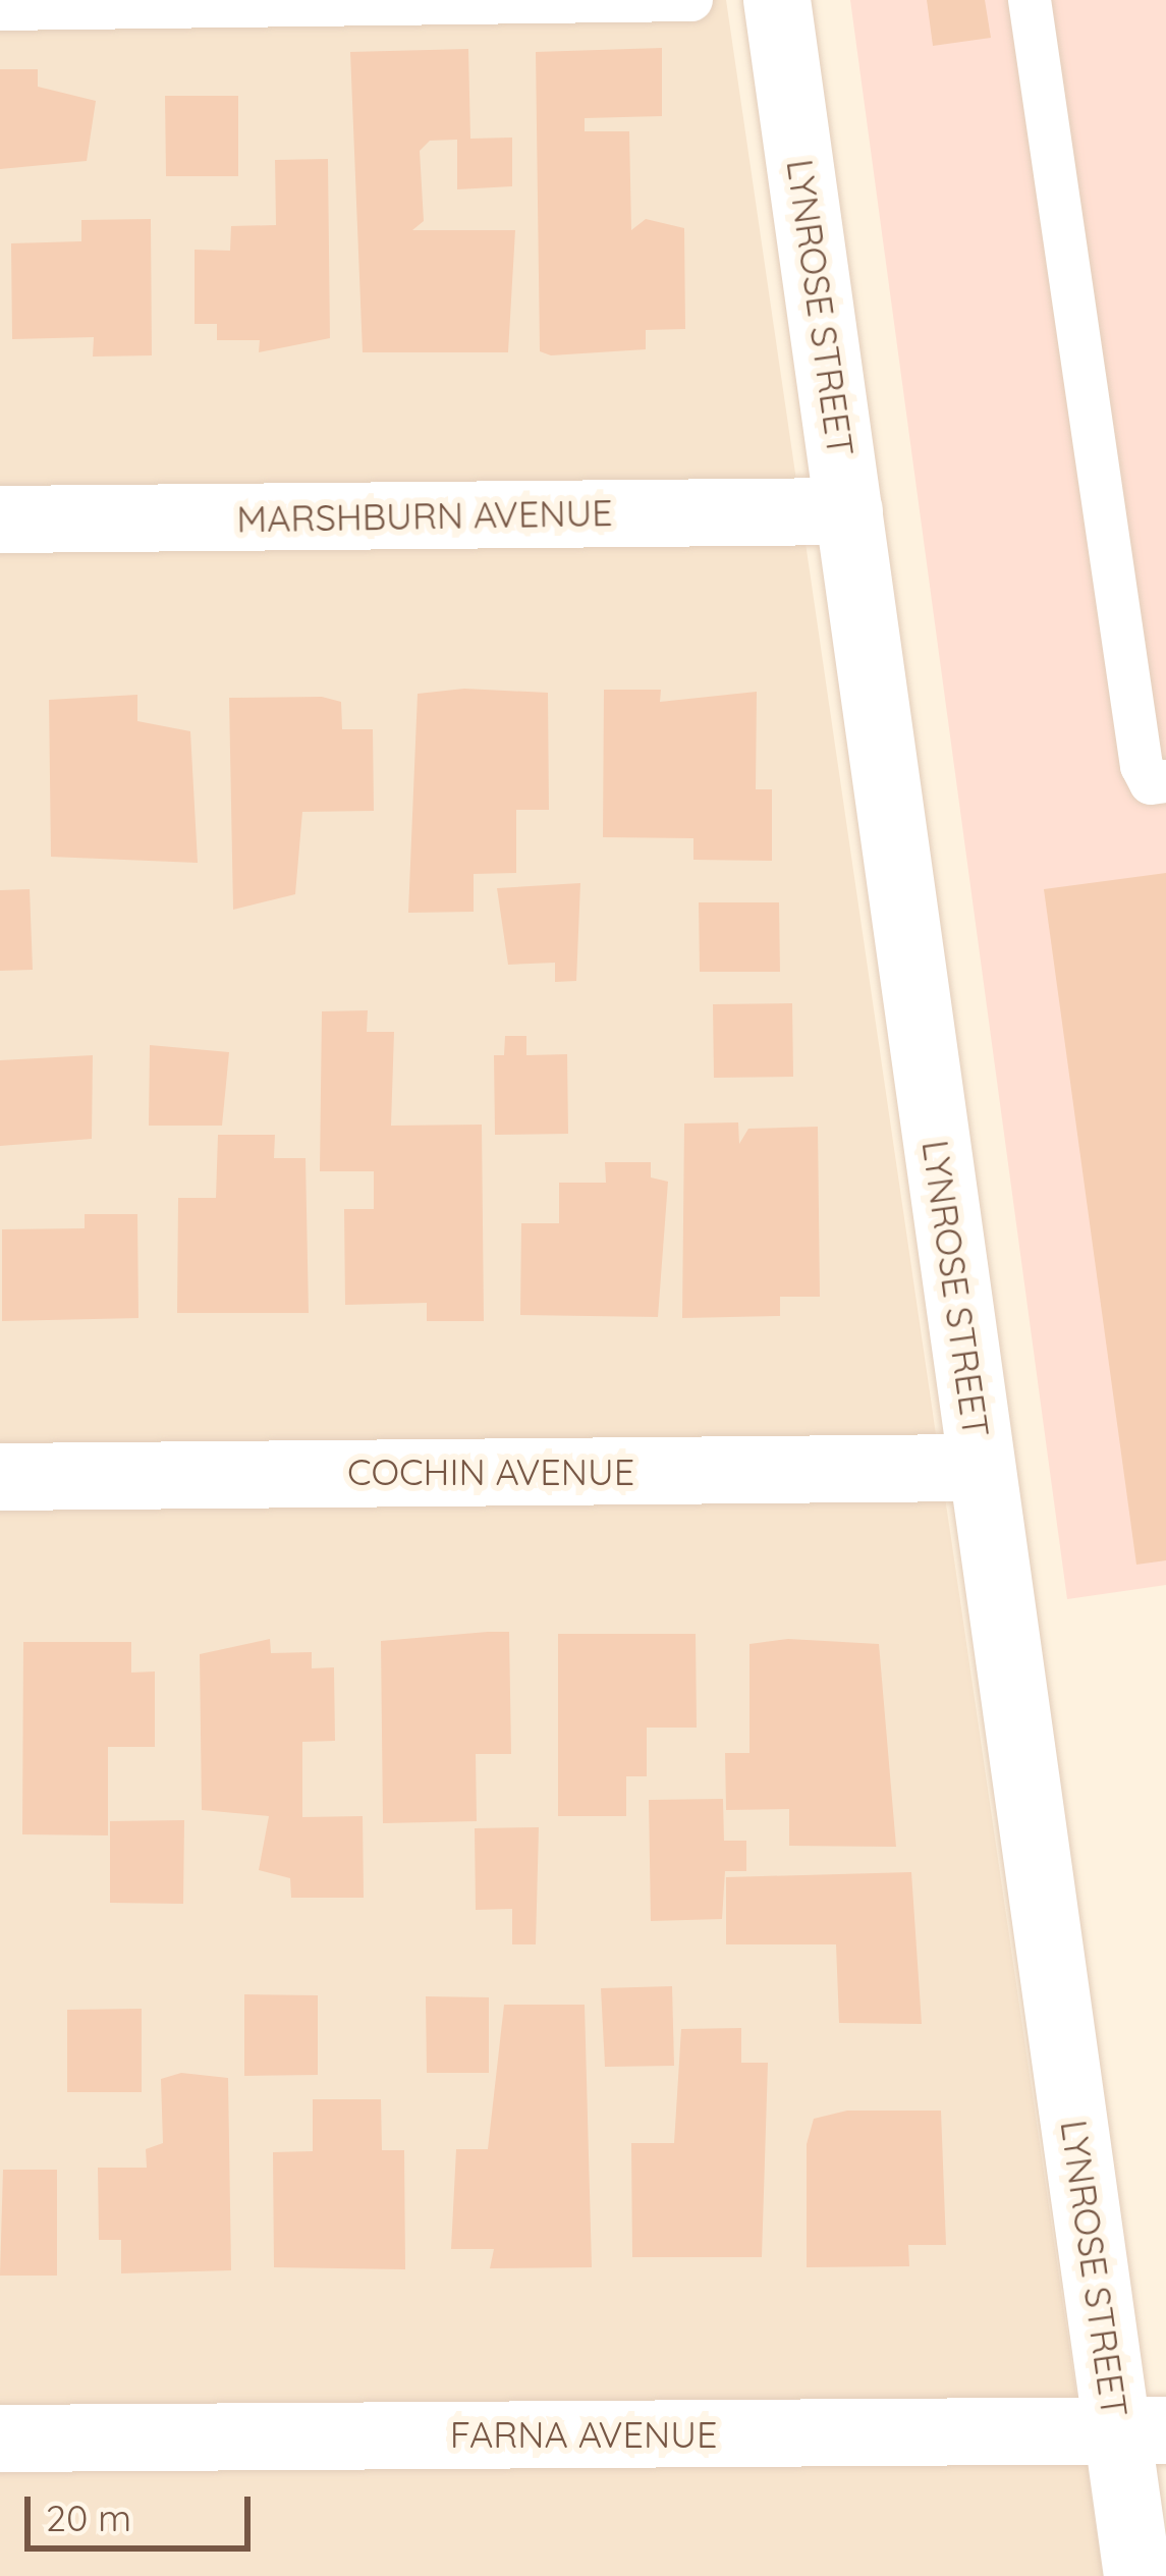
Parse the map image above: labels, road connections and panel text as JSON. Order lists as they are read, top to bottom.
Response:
{
  "streets": {
    "street": [
      "LYNROSE STREET",
      "MARSHBURN AVENUE",
      "COCHIN AVENUE",
      "FARNA AVENUE"
    ]
  },
  "crossings": [
    ["LYNROSE STREET", "MARSHBURN AVENUE"],
    ["LYNROSE STREET", "COCHIN AVENUE"],
    ["LYNROSE STREET", "FARNA AVENUE"]
  ],
  "scale_bar": "20 m"
}
